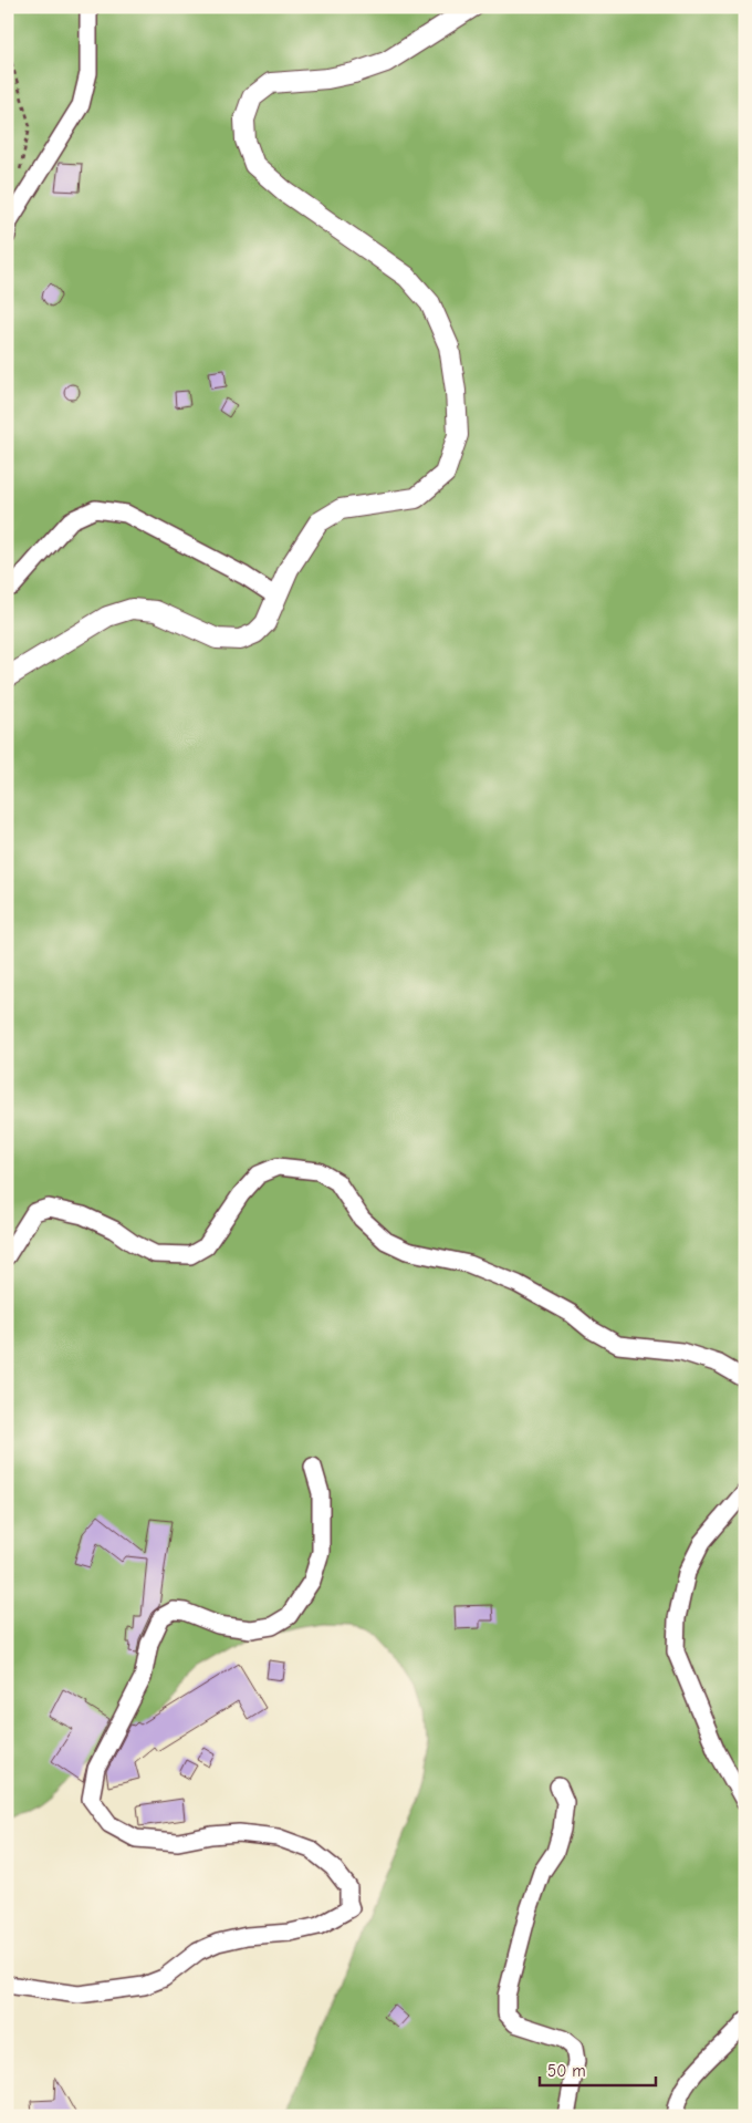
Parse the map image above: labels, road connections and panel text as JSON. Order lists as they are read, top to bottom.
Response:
{
  "scale_bar": "50 m"
}
